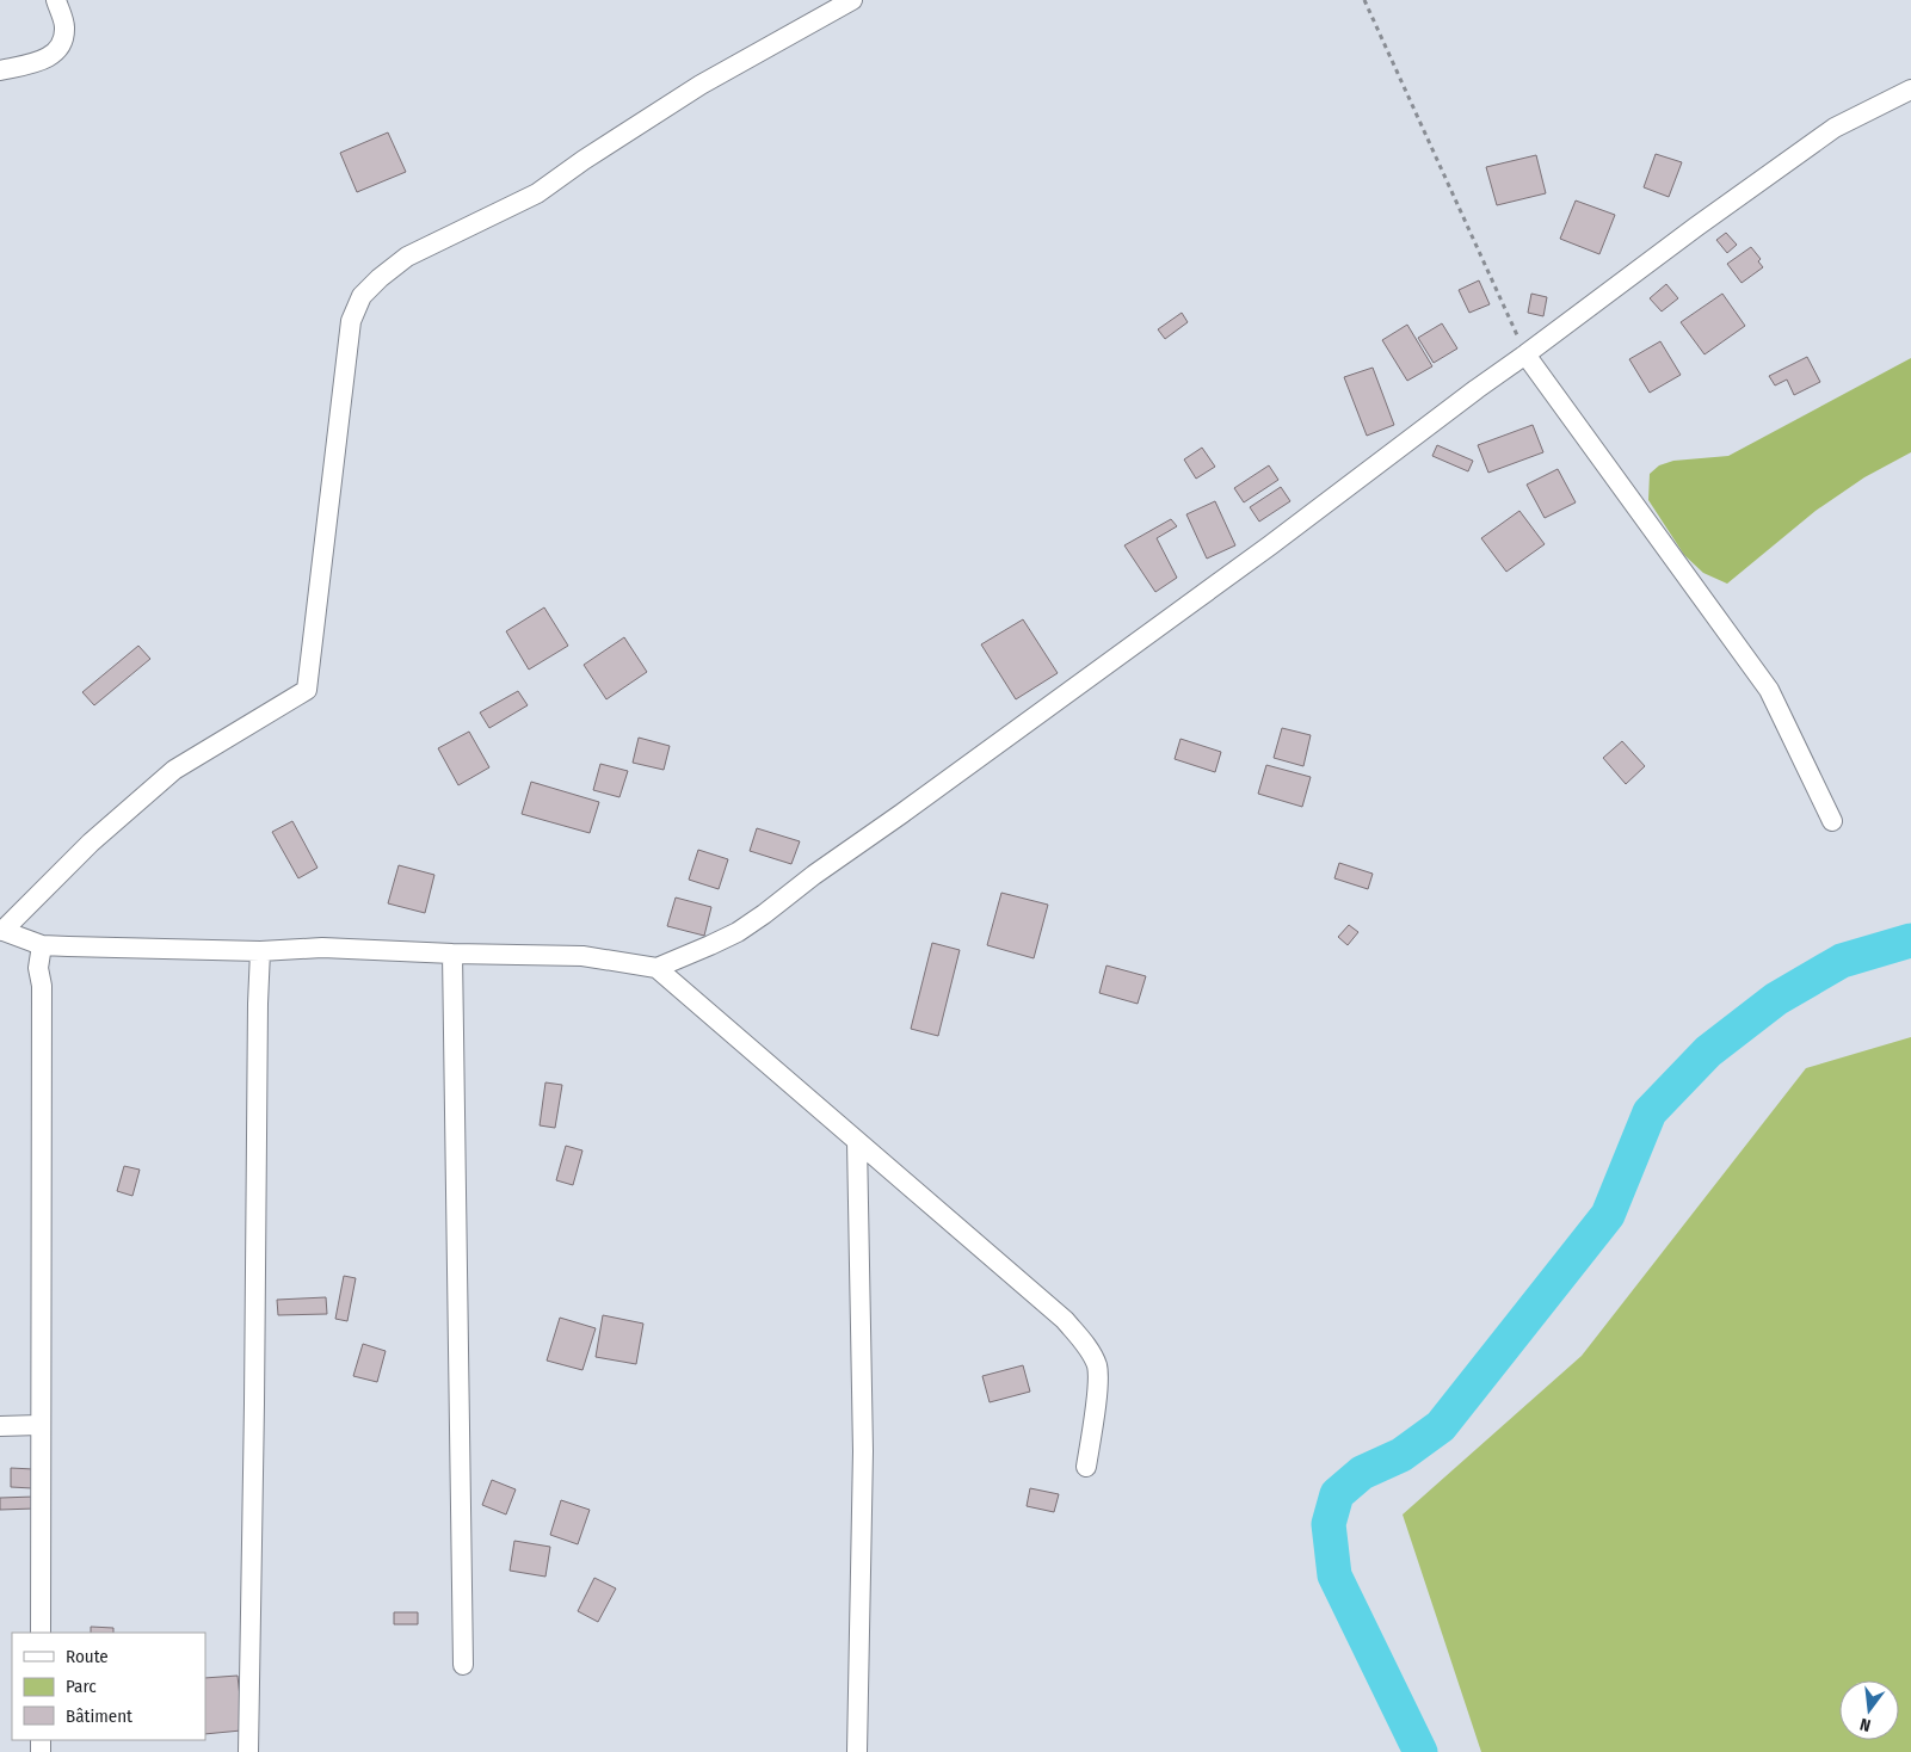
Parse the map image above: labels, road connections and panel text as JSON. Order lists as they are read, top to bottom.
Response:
{
  "legend": ["Route", "Parc", "Bâtiment"],
  "north": "bottom"
}
